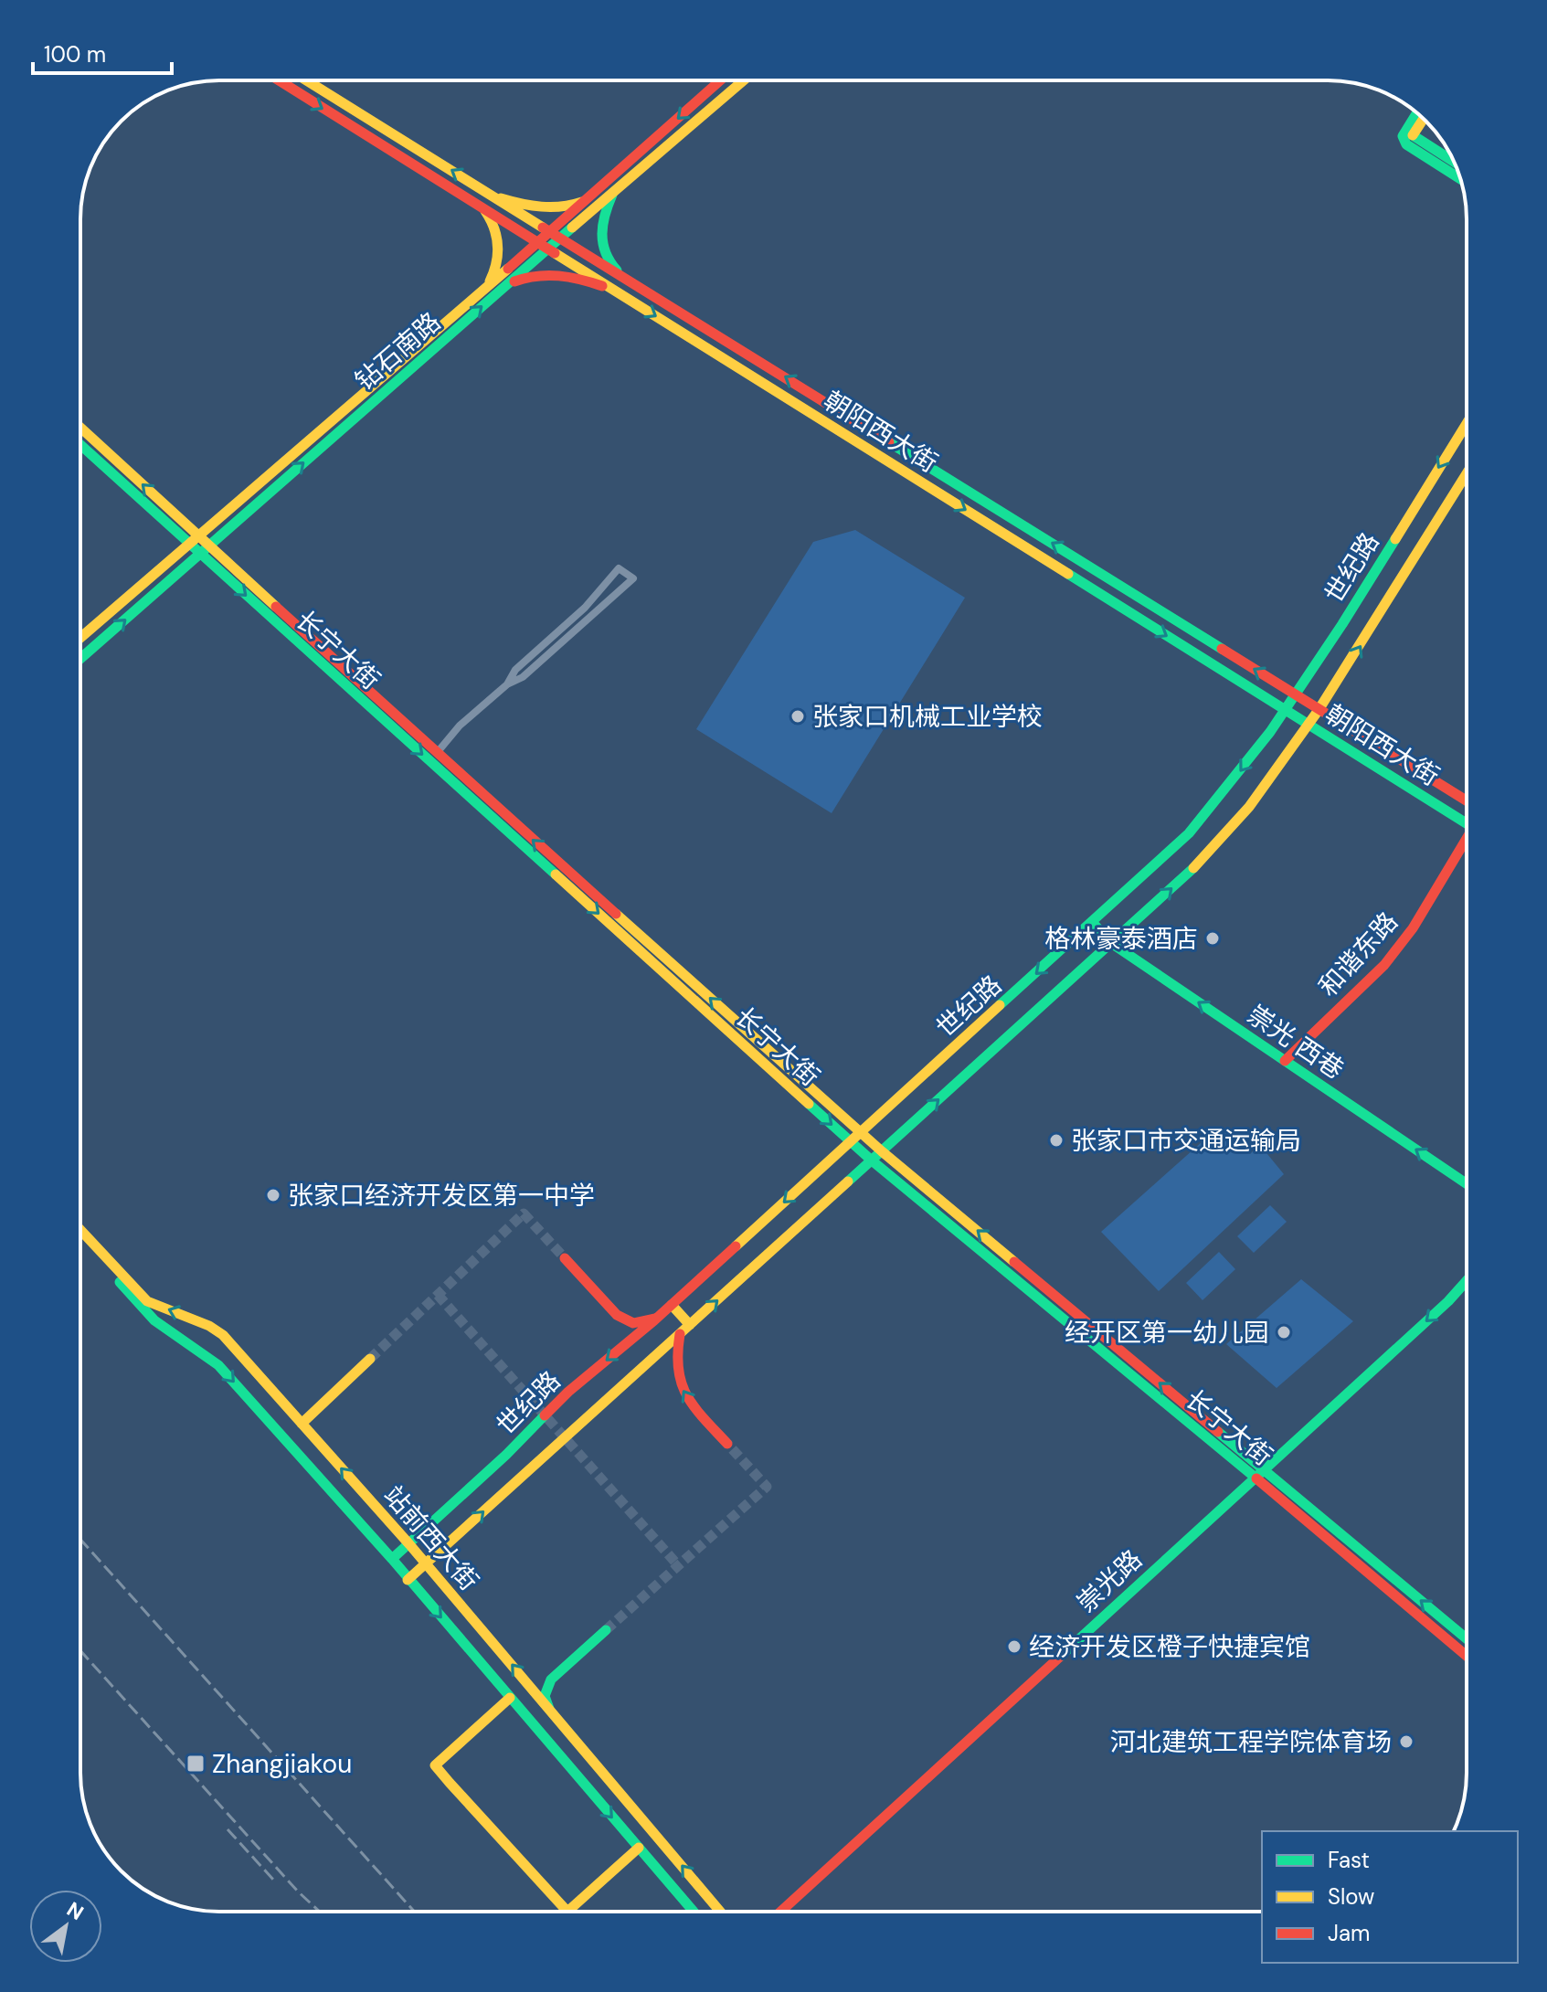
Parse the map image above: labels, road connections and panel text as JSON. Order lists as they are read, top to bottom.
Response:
{
  "streets": {
    "main road": [
      "钻石南路",
      "朝阳西大街",
      "世纪路",
      "长宁大街",
      "和谐东路",
      "崇光 西巷",
      "站前西大街",
      "崇光路"
    ]
  },
  "crossings": [
    ["钻石南路", "朝阳西大街"],
    ["钻石南路", "长宁大街"],
    ["朝阳西大街", "世纪路"],
    ["世纪路", "长宁大街"],
    ["世纪路", "崇光 西巷"],
    ["世纪路", "站前西大街"],
    ["长宁大街", "崇光路"],
    ["和谐东路", "崇光 西巷"]
  ],
  "one_way": ["崇光 西巷"],
  "places": {
    "other": [
      "张家口机械工业学校",
      "格林豪泰酒店",
      "张家口市交通运输局",
      "张家口经济开发区第一中学",
      "经开区第一幼儿园",
      "经济开发区橙子快捷宾馆",
      "河北建筑工程学院体育场"
    ],
    "transit": ["Zhangjiakou"]
  },
  "legend": ["Fast", "Slow", "Jam"],
  "scale_bar": "100 m",
  "north": "top right"
}
